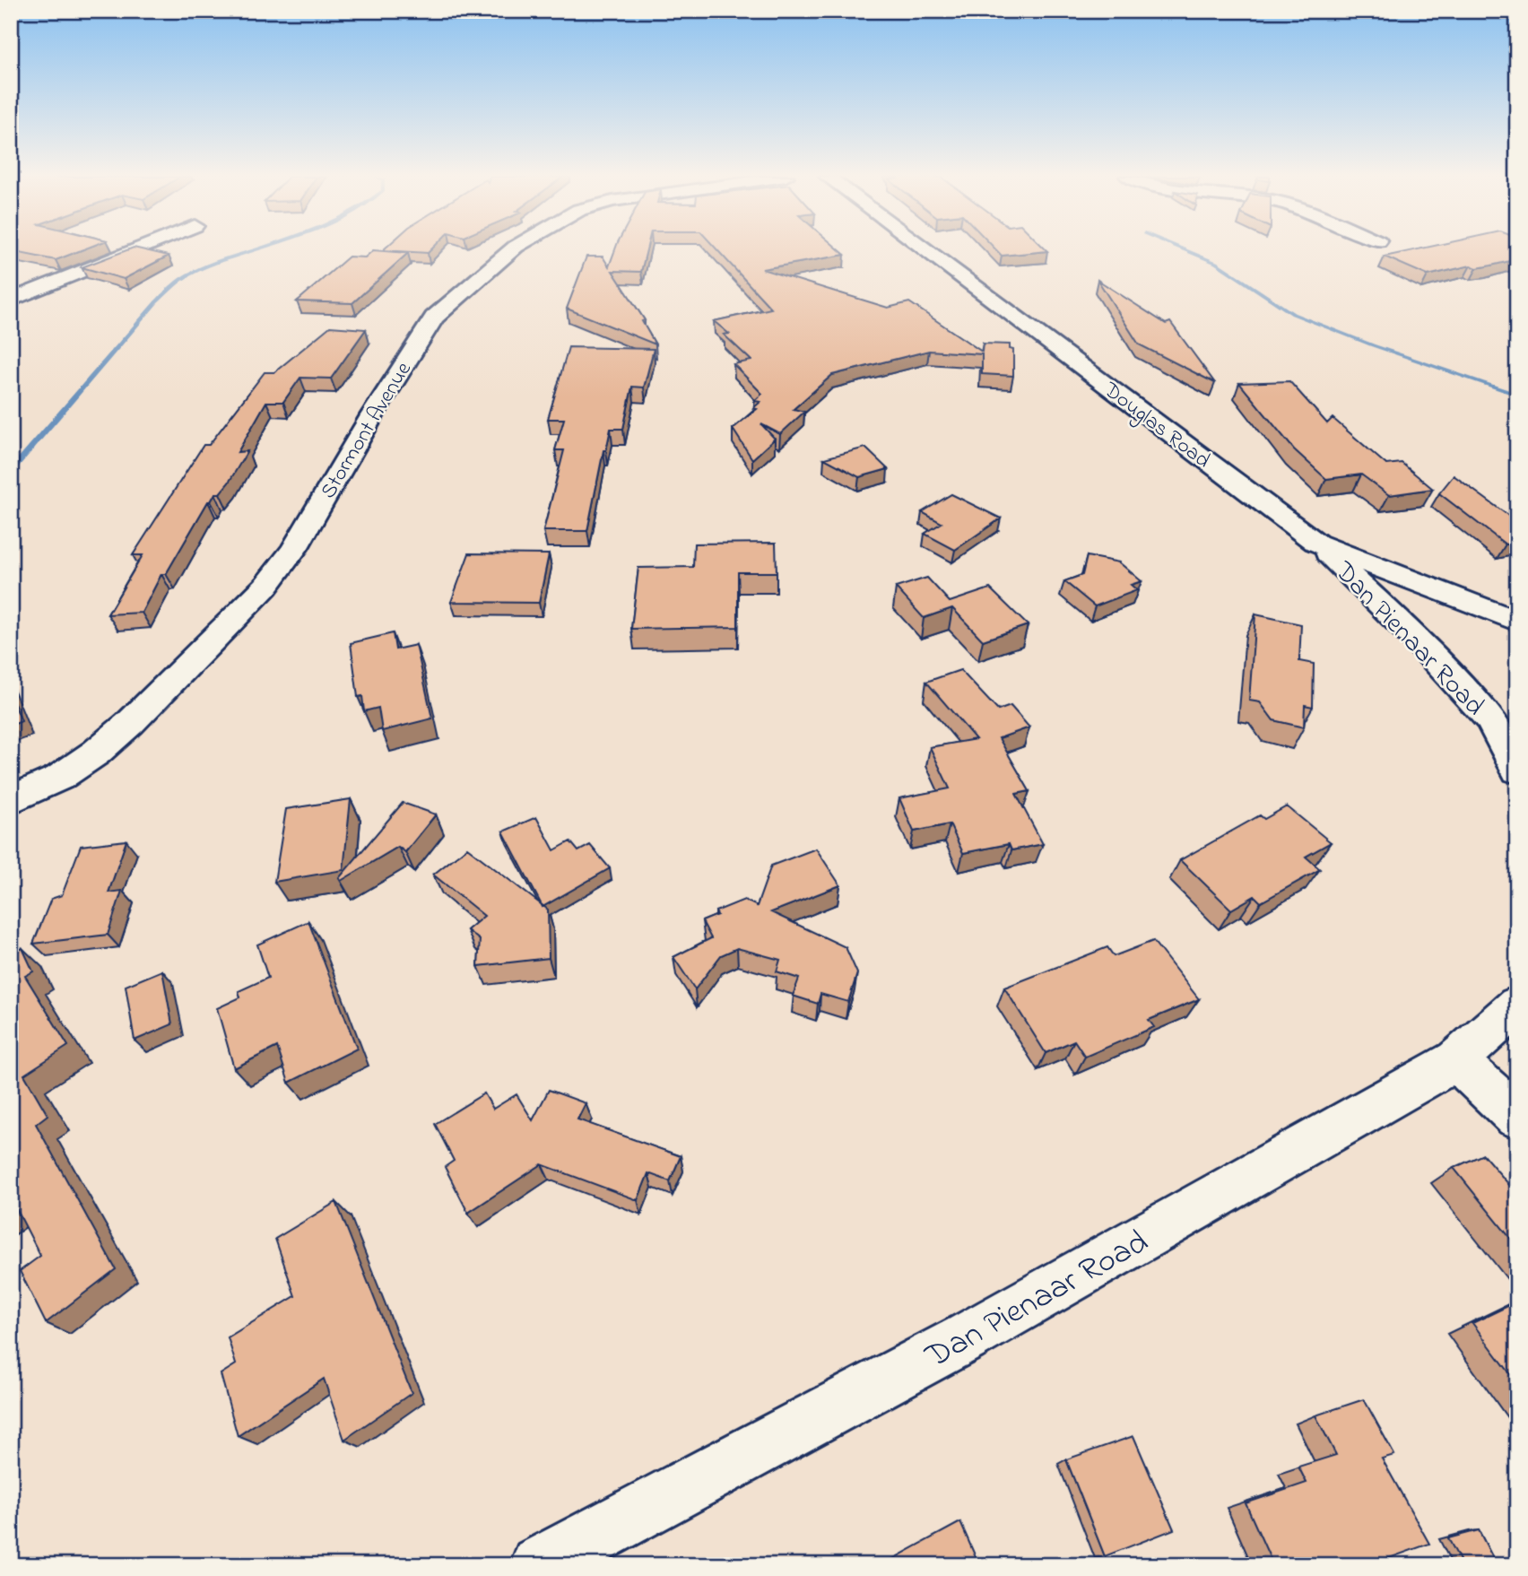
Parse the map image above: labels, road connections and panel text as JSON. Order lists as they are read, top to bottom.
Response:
{
  "streets": {
    "street": ["Douglas Road", "Stormont Avenue", "Dan Pienaar Road"]
  },
  "crossings": [
    ["Douglas Road", "Dan Pienaar Road"]
  ]
}
